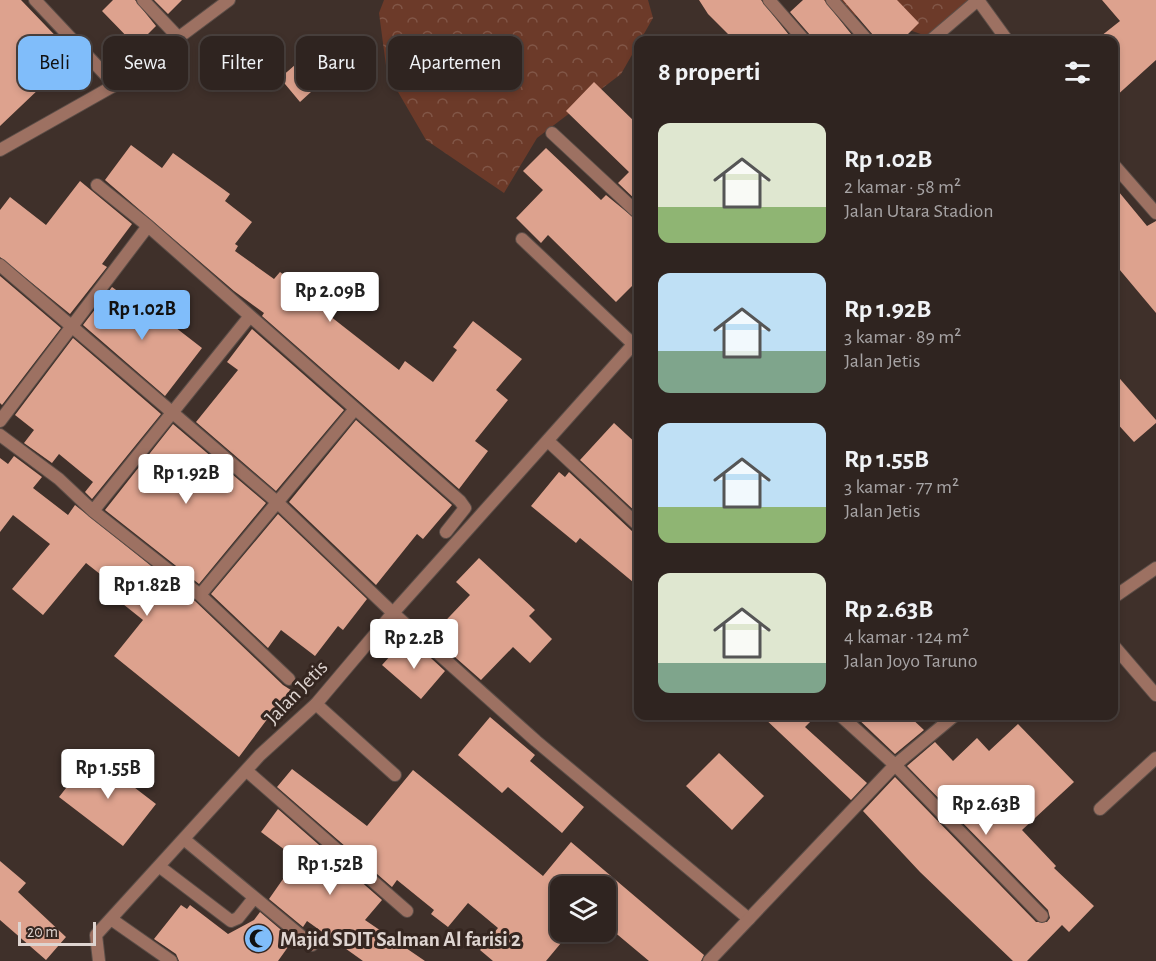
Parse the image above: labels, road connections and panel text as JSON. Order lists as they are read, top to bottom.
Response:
{
  "streets": {
    "street": ["Jalan Jetis"]
  },
  "places": {
    "mosque": ["Majid SDIT Salman Al farisi 2"]
  },
  "scale_bar": "20 m",
  "page": {
    "chip": [
      "Beli",
      "Sewa",
      "Filter",
      "Baru",
      "Apartemen"
    ],
    "heading": "8 properti",
    "list": [
      {
        "name": "Rp 1.02B",
        "note": "2 kamar · 58 m² · Jalan Utara Stadion"
      },
      {
        "name": "Rp 1.92B",
        "note": "3 kamar · 89 m² · Jalan Jetis"
      },
      {
        "name": "Rp 1.55B",
        "note": "3 kamar · 77 m² · Jalan Jetis"
      },
      {
        "name": "Rp 2.63B",
        "note": "4 kamar · 124 m² · Jalan Joyo Taruno"
      }
    ],
    "price": [
      "Rp 2.09B",
      "Rp 1.02B",
      "Rp 1.92B",
      "Rp 1.82B",
      "Rp 2.2B",
      "Rp 1.55B",
      "Rp 2.63B",
      "Rp 1.52B"
    ],
    "scale": "20 m"
  }
}
